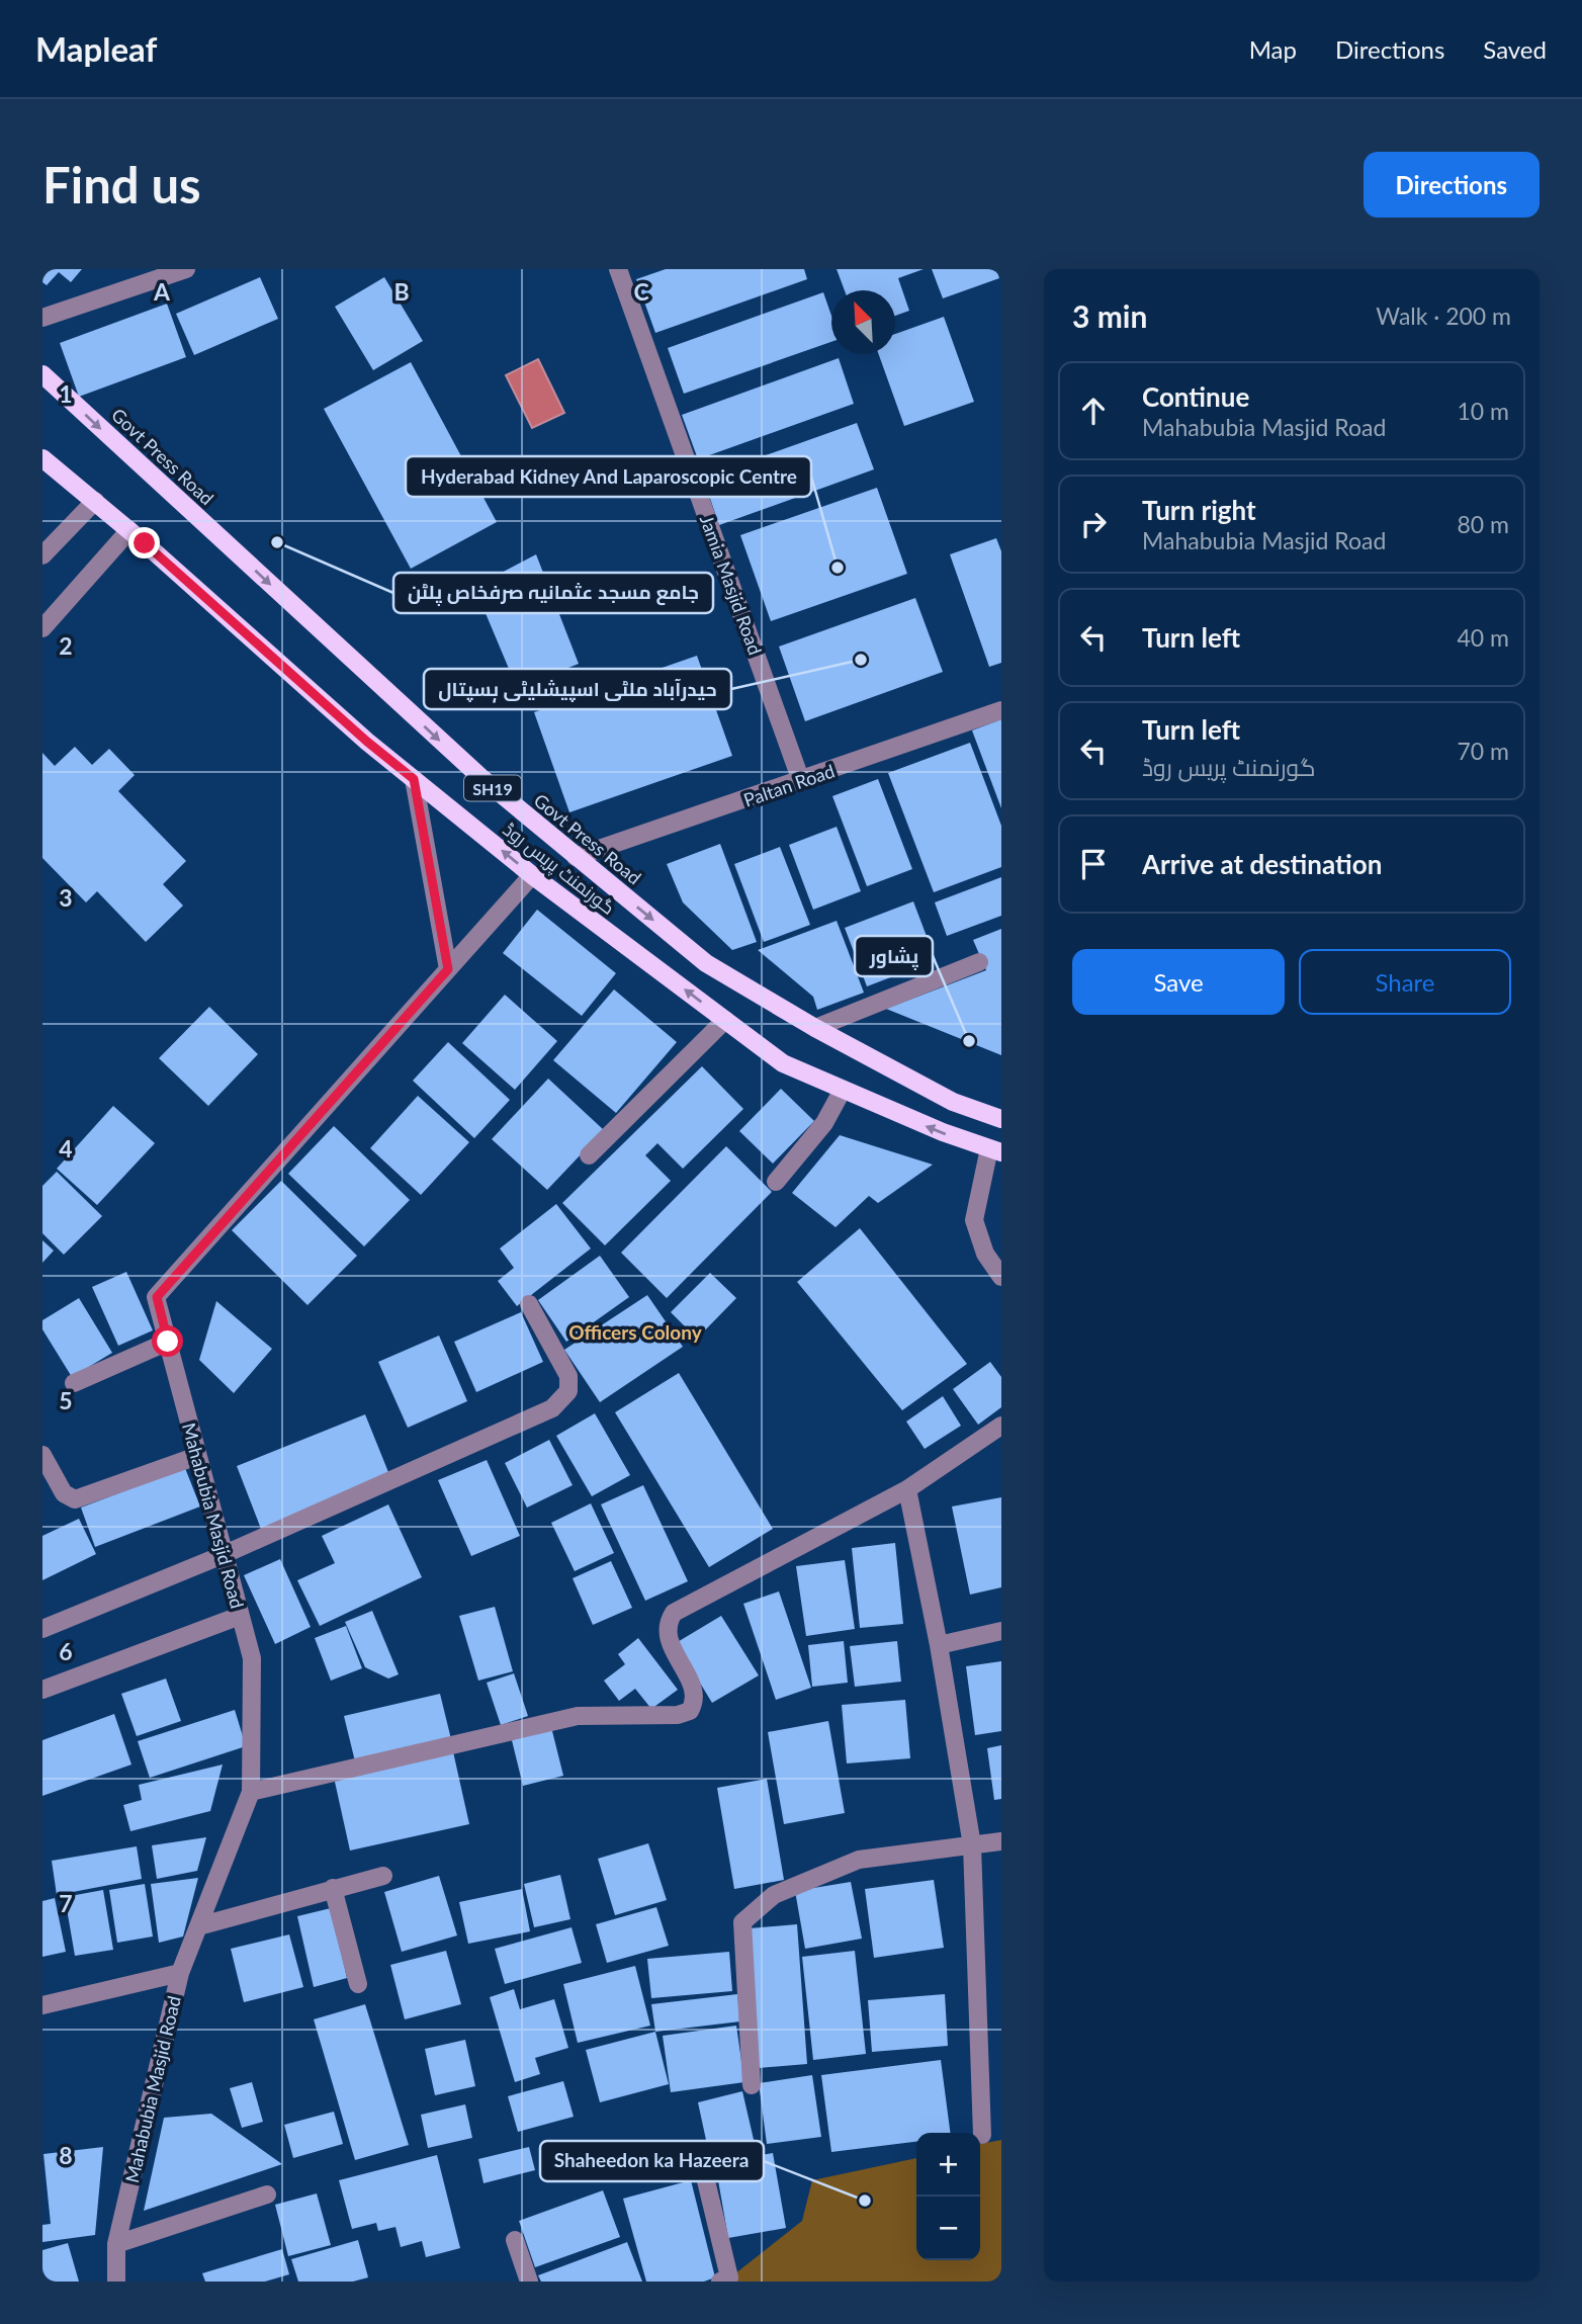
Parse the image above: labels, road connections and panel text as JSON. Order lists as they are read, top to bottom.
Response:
{
  "streets": {
    "main road": ["Govt Press Road", "SH19", "گورنمنٹ پریس روڈ"],
    "street": ["Jamia Masjid Road", "Paltan Road", "Mahabubia Masjid Road"]
  },
  "crossings": [
    ["Govt Press Road", "Paltan Road"],
    ["Jamia Masjid Road", "Paltan Road"],
    ["گورنمنٹ پریس روڈ", "Mahabubia Masjid Road"]
  ],
  "one_way": ["Govt Press Road", "گورنمنٹ پریس روڈ"],
  "districts": ["Officers Colony"],
  "places": [
    "جامع مسجد عثمانیہ صرفخاص پلٹن",
    "Hyderabad Kidney And Laparoscopic Centre",
    "حیدرآباد ملٹی اسپیشلیٹی ہسپتال",
    "پشاور",
    "Shaheedon ka Hazeera"
  ],
  "north": "top left",
  "page": {
    "header": "Mapleaf",
    "nav": ["Map", "Directions", "Saved"],
    "buttons": [
      "Directions",
      ["Save", "Share"]
    ],
    "title": "Find us",
    "heading": ["3 min", "Walk · 200 m"],
    "list": [
      ["Continue", "Mahabubia Masjid Road", "10 m"],
      ["Turn right", "Mahabubia Masjid Road", "80 m"],
      ["Turn left", "40 m"],
      ["Turn left", "گورنمنٹ پریس روڈ", "70 m"],
      "Arrive at destination"
    ],
    "map_buttons": ["+", "−"]
  },
  "grid": {
    "columns": ["A", "B", "C"],
    "rows": [
      "1",
      "2",
      "3",
      "4",
      "5",
      "6",
      "7",
      "8"
    ]
  }
}
